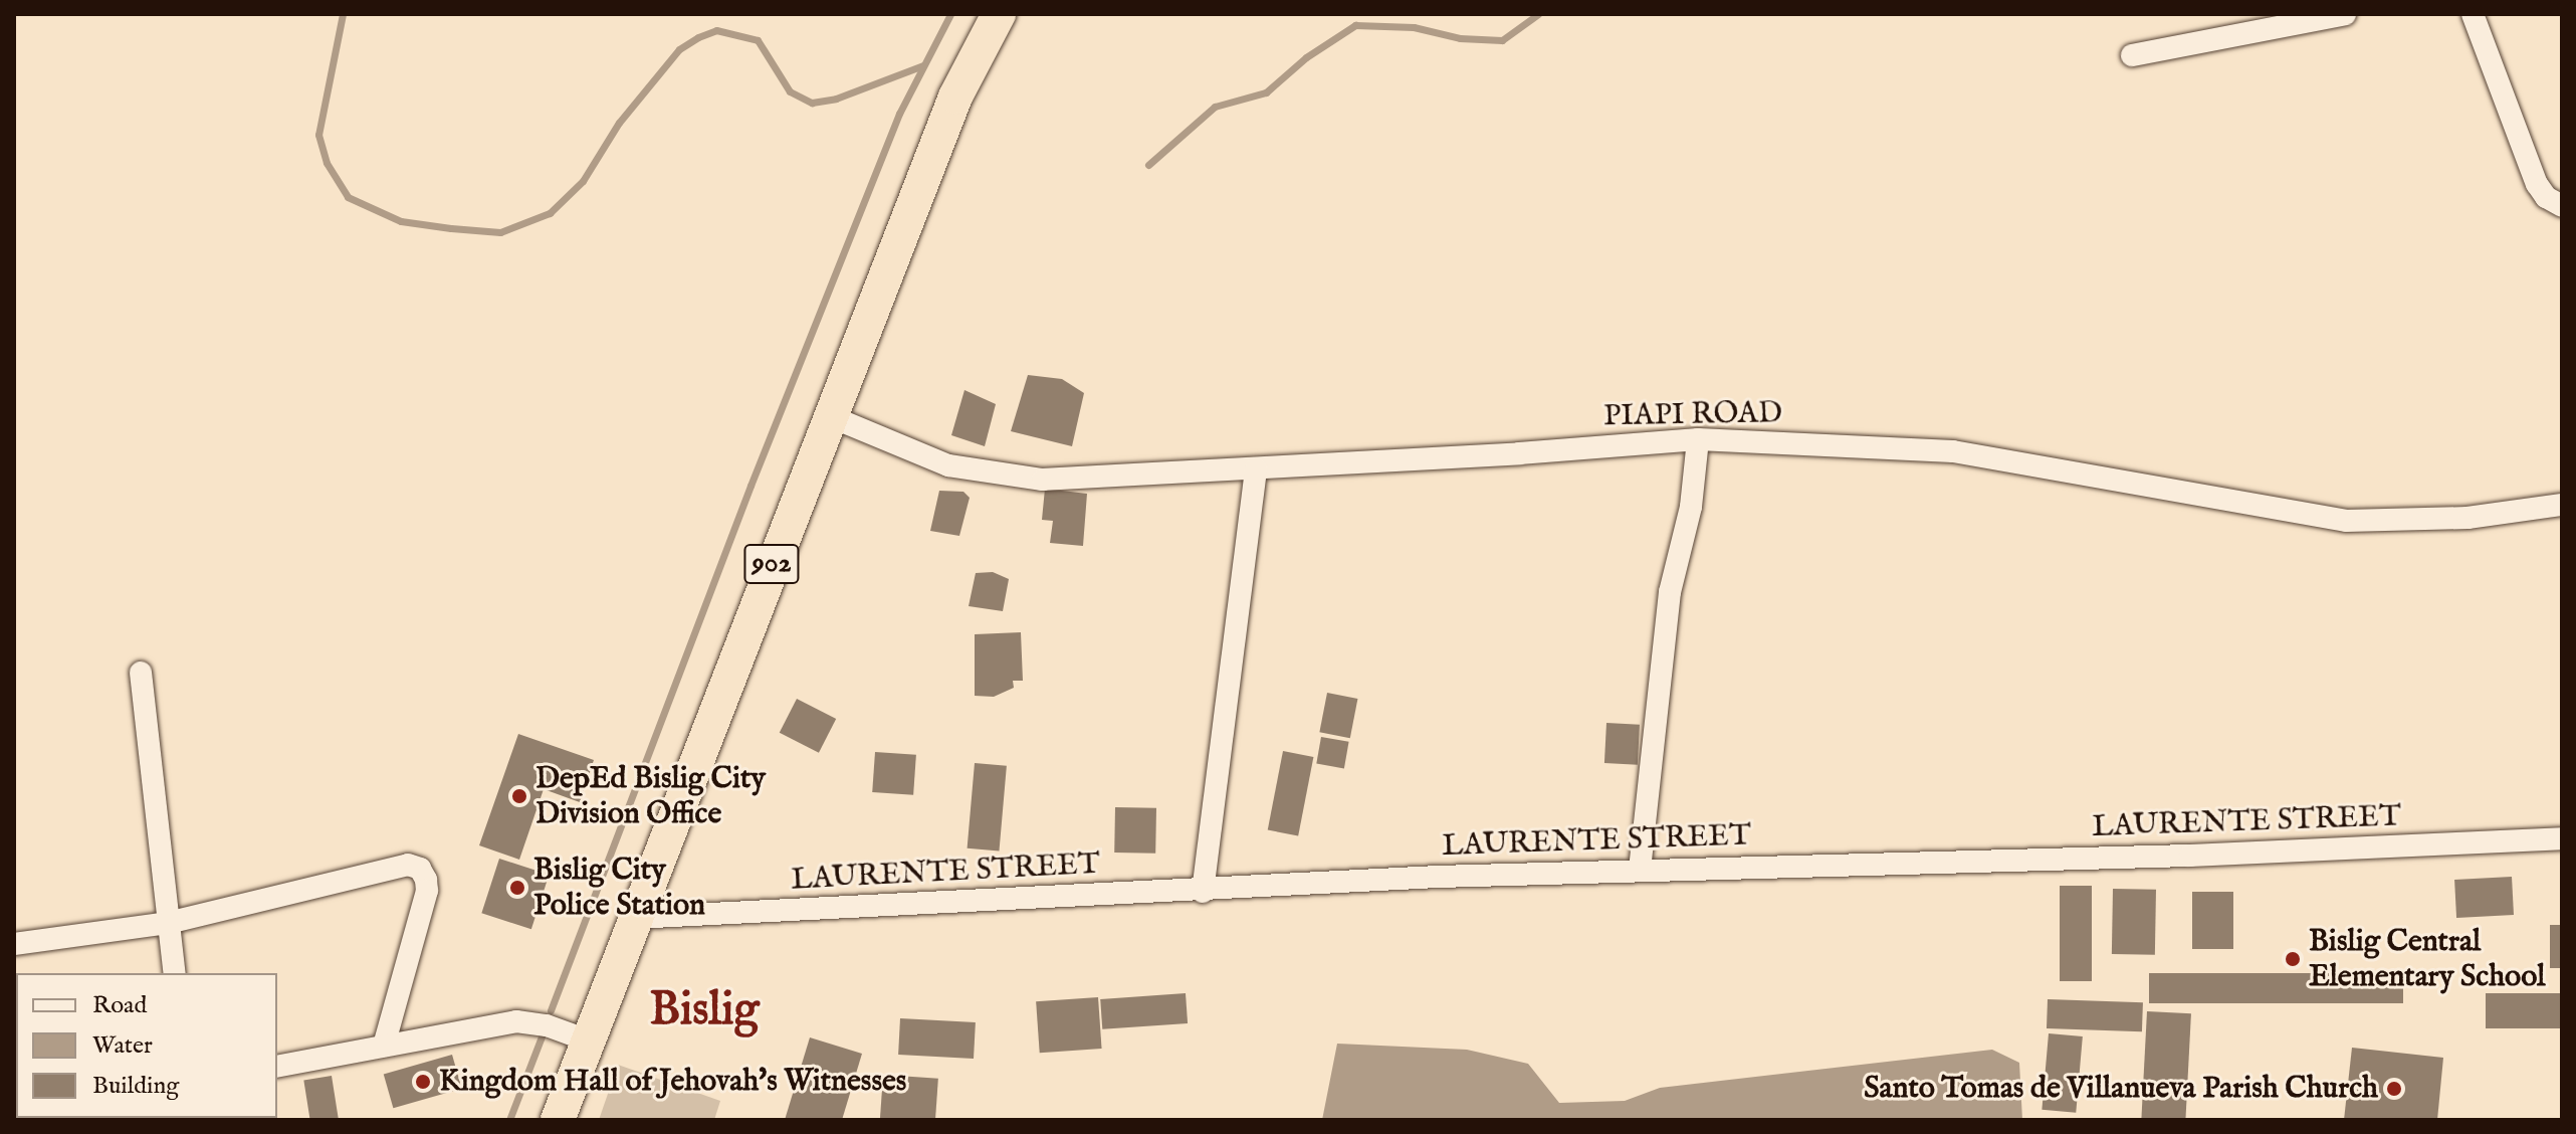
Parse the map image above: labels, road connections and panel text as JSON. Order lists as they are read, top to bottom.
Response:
{
  "streets": {
    "highway": ["902"],
    "street": ["PIAPI ROAD", "LAURENTE STREET"]
  },
  "crossings": [
    ["PIAPI ROAD", "902"],
    ["902", "LAURENTE STREET"]
  ],
  "districts": ["Bislig"],
  "places": [
    "DepEd Bislig City Division Office",
    "Bislig City Police Station",
    "Bislig Central Elementary School",
    "Kingdom Hall of Jehovah's Witnesses",
    "Santo Tomas de Villanueva Parish Church"
  ],
  "legend": ["Road", "Water", "Building"]
}
